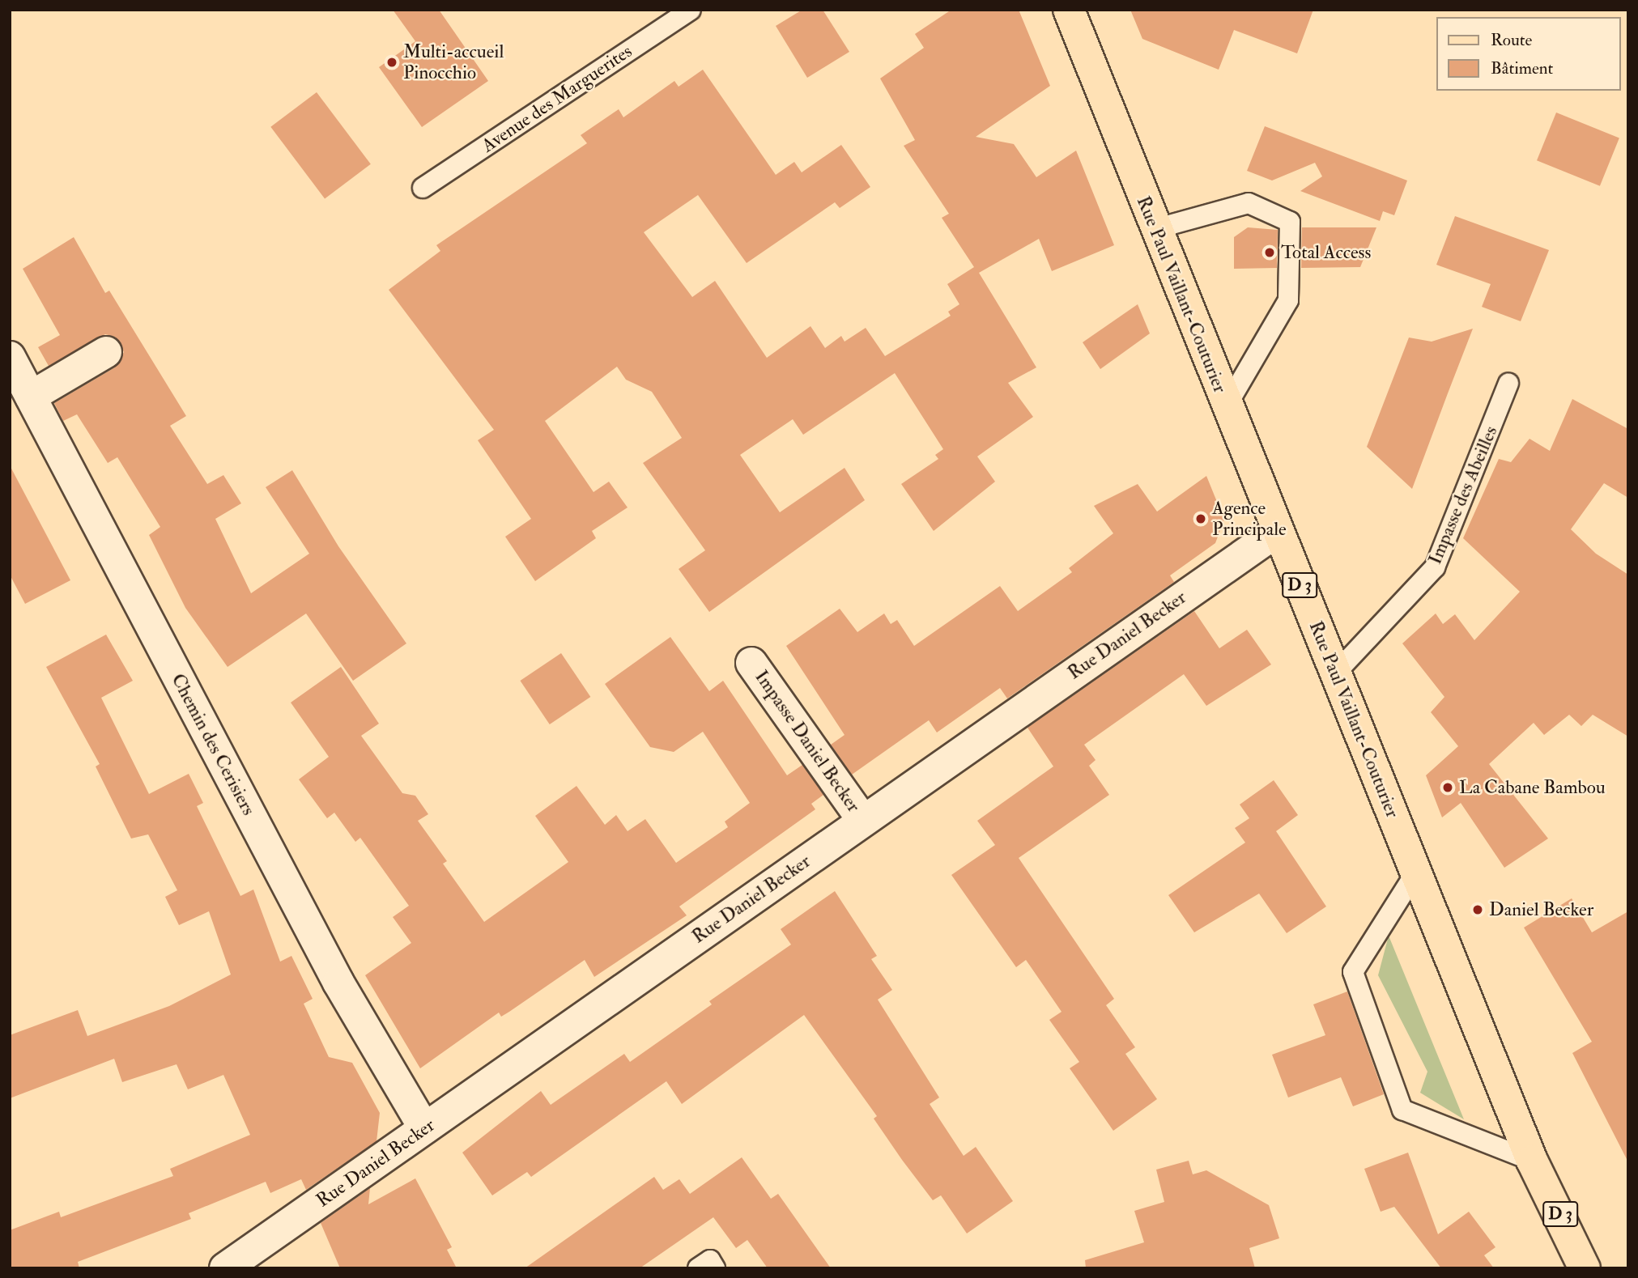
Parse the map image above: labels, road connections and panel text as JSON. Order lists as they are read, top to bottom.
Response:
{
  "streets": {
    "main road": ["Rue Paul Vaillant-Couturier", "D 3"],
    "street": ["Rue Daniel Becker", "Impasse Daniel Becker", "Chemin des Cerisiers"],
    "lane": ["Avenue des Marguerites", "Impasse des Abeilles"]
  },
  "crossings": [
    ["Rue Paul Vaillant-Couturier", "Impasse des Abeilles"],
    ["Rue Paul Vaillant-Couturier", "Rue Daniel Becker"],
    ["Rue Daniel Becker", "Impasse Daniel Becker"],
    ["Rue Daniel Becker", "Chemin des Cerisiers"]
  ],
  "places": [
    "Multi-accueil Pinocchio",
    "Total Access",
    "Agence Principale",
    "La Cabane Bambou",
    "Daniel Becker"
  ],
  "legend": ["Route", "Bâtiment"]
}
